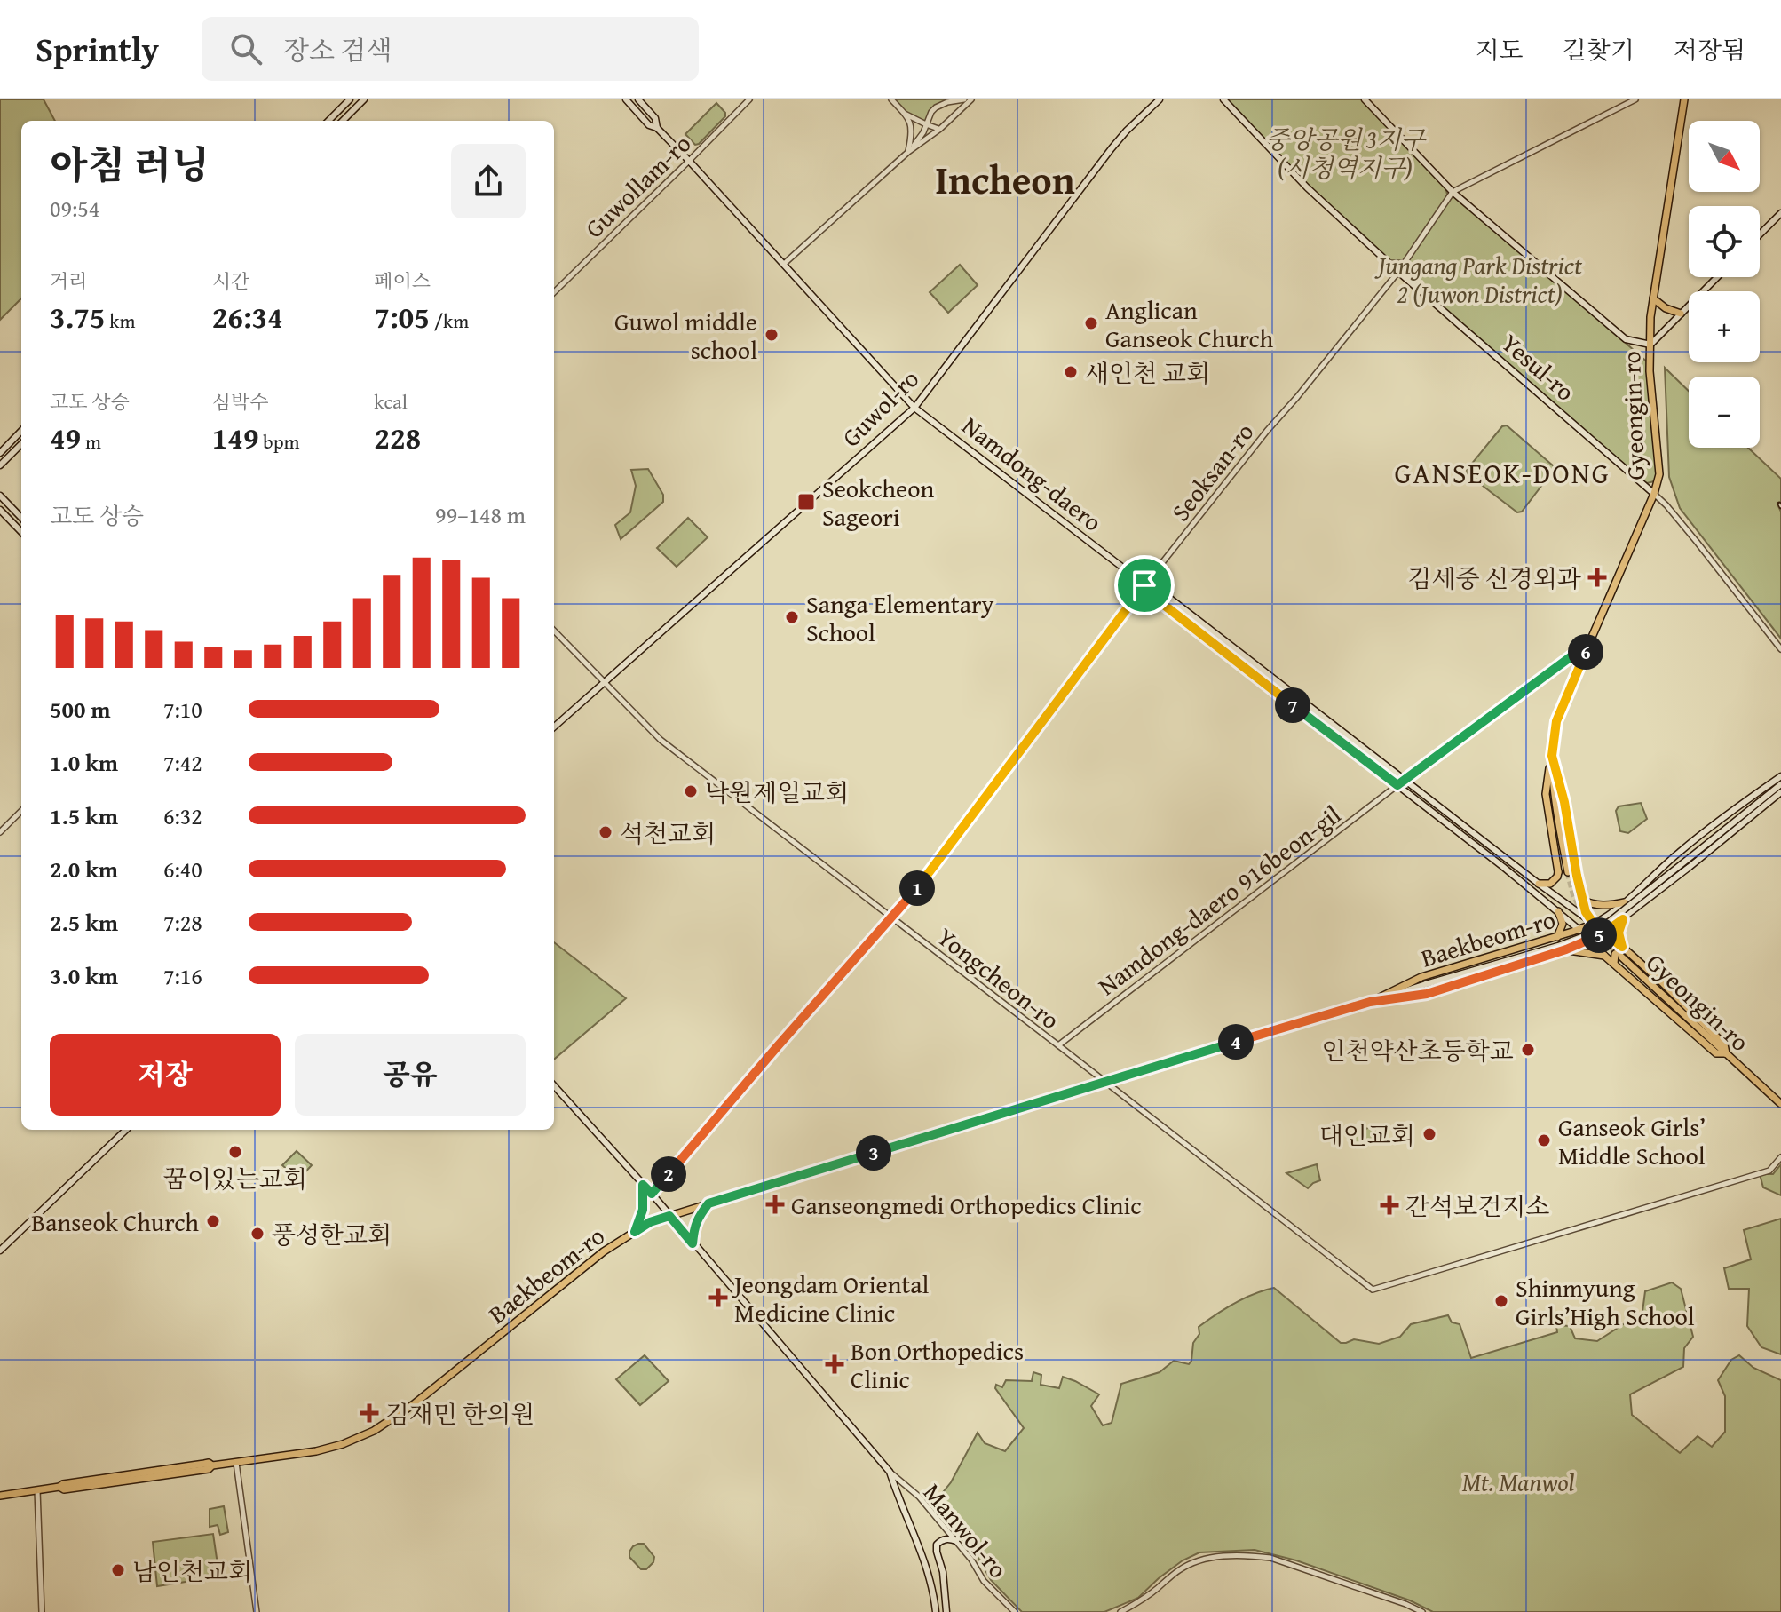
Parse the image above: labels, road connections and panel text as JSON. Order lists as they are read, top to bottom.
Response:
{
  "streets": {
    "main road": [
      "Yesul-ro",
      "Guwol-ro",
      "Gyeongin-ro",
      "Namdong-daero",
      "Baekbeom-ro"
    ],
    "street": [
      "Guwollam-ro",
      "Seoksan-ro",
      "Namdong-daero 916beon-gil",
      "Yongcheon-ro",
      "Manwol-ro"
    ]
  },
  "crossings": [
    ["Guwollam-ro", "Namdong-daero"],
    ["Yesul-ro", "Gyeongin-ro"],
    ["Yesul-ro", "Seoksan-ro"],
    ["Guwol-ro", "Namdong-daero"],
    ["Guwol-ro", "Yongcheon-ro"],
    ["Gyeongin-ro", "Namdong-daero 916beon-gil"],
    ["Gyeongin-ro", "Baekbeom-ro"],
    ["Seoksan-ro", "Namdong-daero"],
    ["Seoksan-ro", "Yongcheon-ro"],
    ["Namdong-daero", "Namdong-daero 916beon-gil"],
    ["Namdong-daero 916beon-gil", "Yongcheon-ro"],
    ["Baekbeom-ro", "Yongcheon-ro"]
  ],
  "districts": ["Incheon", "GANSEOK-DONG"],
  "parks": ["중앙공원 3지구 (시청역지구)", "Jungang Park District 2 (Juwon District)", "Mt. Manwol"],
  "places": {
    "other": [
      "Anglican Ganseok Church",
      "Guwol middle school",
      "새인천 교회",
      "Sanga Elementary School",
      "낙원제일교회",
      "석천교회",
      "인천약산초등학교",
      "대인교회",
      "Ganseok Girls’ Middle School",
      "꿈이있는교회",
      "Banseok Church",
      "풍성한교회",
      "Shinmyung Girls’High School",
      "남인천교회"
    ],
    "transit": ["Seokcheon Sageori"],
    "health": [
      "김세중 신경외과",
      "Ganseongmedi Orthopedics Clinic",
      "간석보건지소",
      "Jeongdam Oriental Medicine Clinic",
      "Bon Orthopedics Clinic",
      "김재민 한의원"
    ]
  },
  "north": "bottom right",
  "page": {
    "header": "Sprintly",
    "search": "장소 검색",
    "nav": ["지도", "길찾기", "저장됨"],
    "map_buttons": ["+", "−"],
    "heading": ["아침 러닝", "09:54"],
    "stats": [
      ["거리", "3.75 km"],
      ["시간", "26:34"],
      ["페이스", "7:05 /km"],
      ["고도 상승", "49 m"],
      ["심박수", "149 bpm"],
      ["kcal", "228"]
    ],
    "chart": ["고도 상승", "99–148 m"],
    "pins": [
      "6",
      "7",
      "1",
      "5",
      "4",
      "3",
      "2"
    ],
    "list": [
      {
        "name": "500 m",
        "note": "7:10"
      },
      {
        "name": "1.0 km",
        "note": "7:42"
      },
      {
        "name": "1.5 km",
        "note": "6:32"
      },
      {
        "name": "2.0 km",
        "note": "6:40"
      },
      {
        "name": "2.5 km",
        "note": "7:28"
      },
      {
        "name": "3.0 km",
        "note": "7:16"
      }
    ],
    "buttons": ["저장", "공유"]
  }
}
